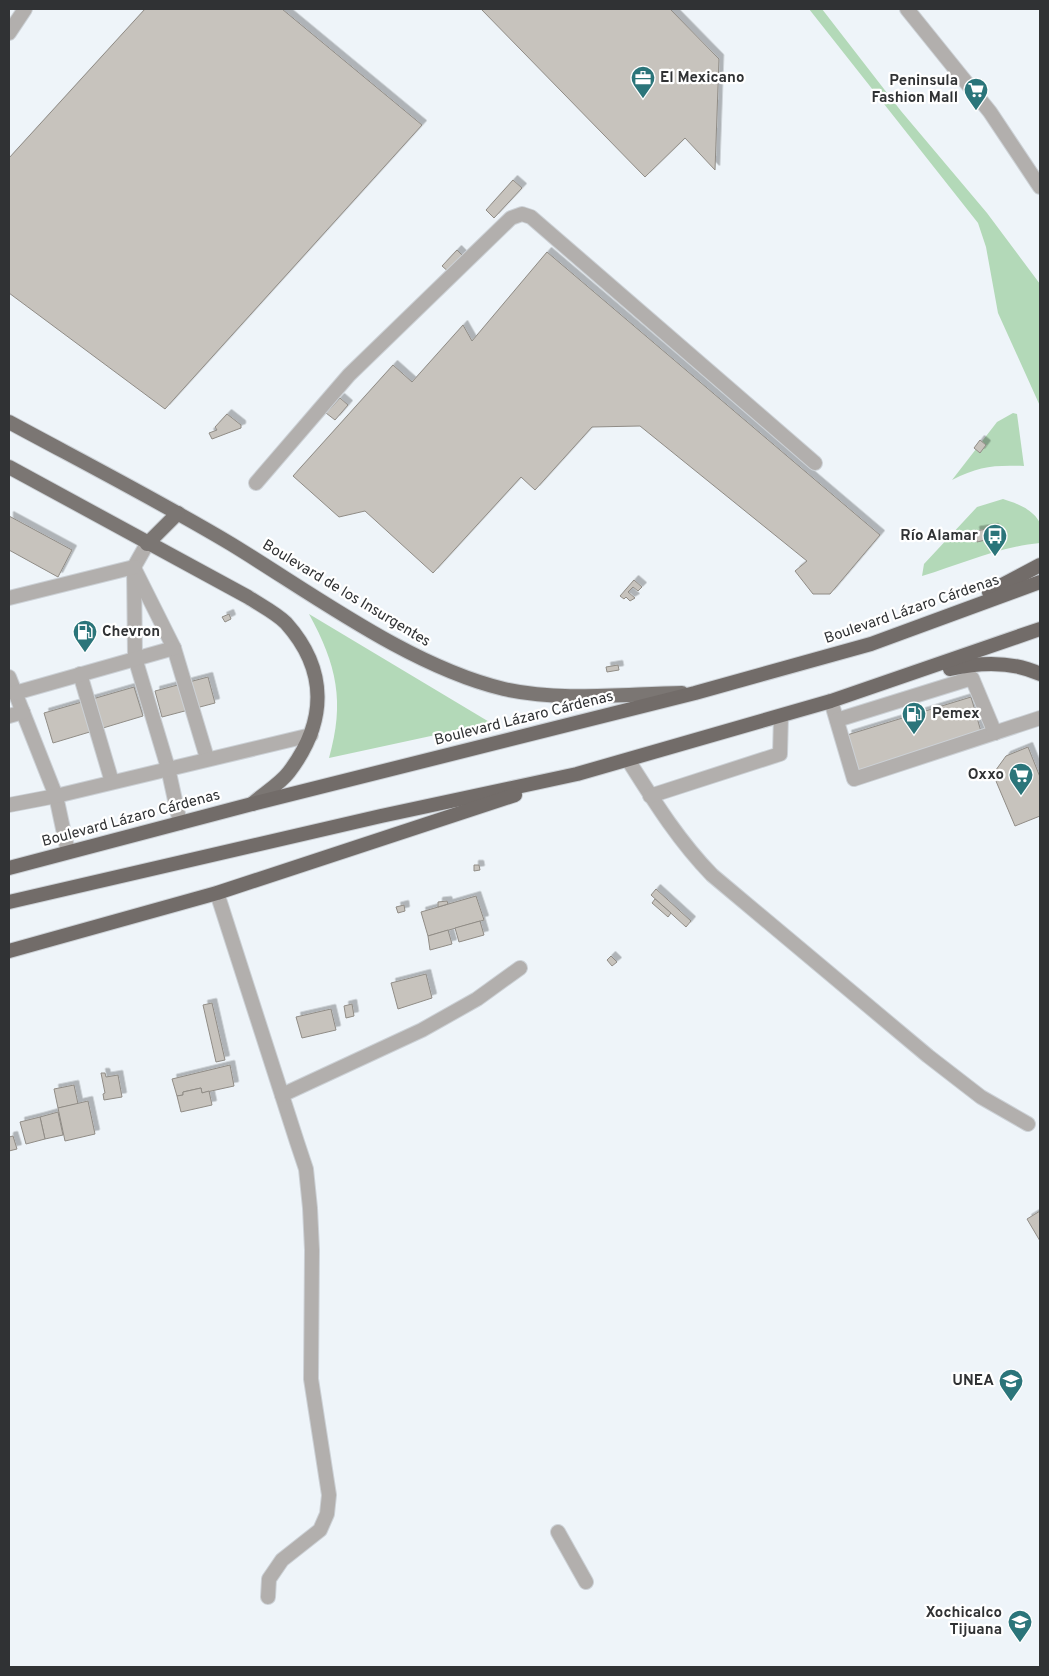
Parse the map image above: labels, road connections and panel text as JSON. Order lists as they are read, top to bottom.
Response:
{
  "streets": {
    "highway": ["Boulevard Lázaro Cárdenas"],
    "main road": ["Boulevard de los Insurgentes"]
  },
  "crossings": [
    ["Boulevard de los Insurgentes", "Boulevard Lázaro Cárdenas"]
  ],
  "places": {
    "office": ["El Mexicano"],
    "supermarket": ["Peninsula Fashion Mall", "Oxxo"],
    "bus stop": ["Río Alamar"],
    "fuel station": ["Chevron", "Pemex"],
    "school or university": ["UNEA", "Xochicalco Tijuana"]
  }
}
